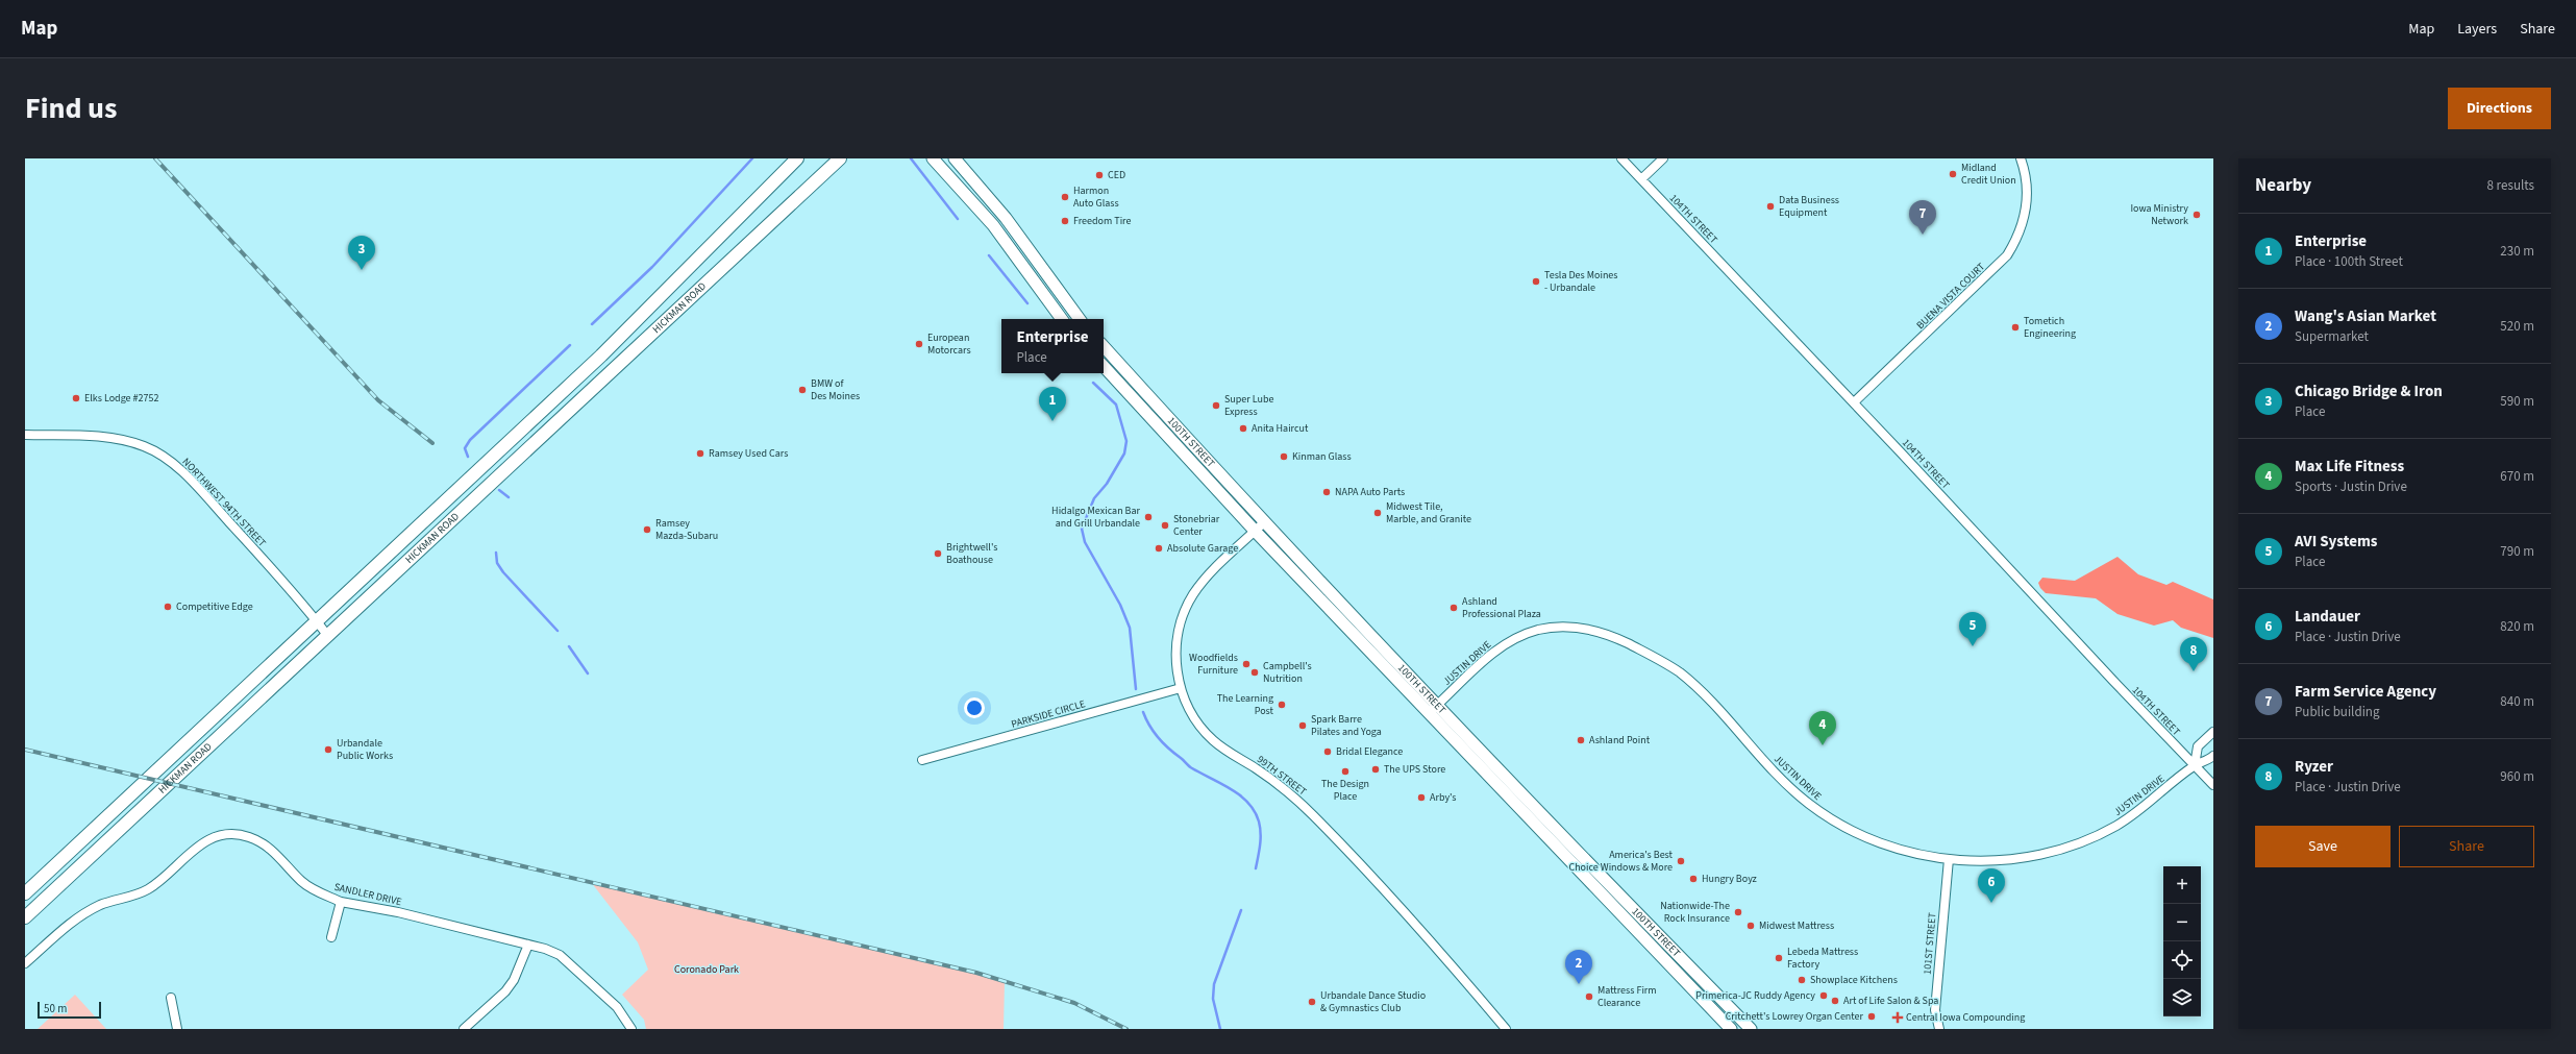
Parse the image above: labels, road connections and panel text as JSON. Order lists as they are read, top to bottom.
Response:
{
  "streets": {
    "main road": ["HICKMAN ROAD", "100TH STREET"],
    "street": [
      "104TH STREET",
      "BUENA VISTA COURT",
      "NORTHWEST 94TH STREET",
      "JUSTIN DRIVE",
      "PARKSIDE CIRCLE",
      "99TH STREET",
      "SANDLER DRIVE",
      "101ST STREET"
    ]
  },
  "crossings": [
    ["104TH STREET", "BUENA VISTA COURT"],
    ["104TH STREET", "JUSTIN DRIVE"],
    ["HICKMAN ROAD", "NORTHWEST 94TH STREET"],
    ["100TH STREET", "JUSTIN DRIVE"],
    ["100TH STREET", "99TH STREET"],
    ["JUSTIN DRIVE", "101ST STREET"],
    ["PARKSIDE CIRCLE", "99TH STREET"]
  ],
  "parks": ["Coronado Park"],
  "places": {
    "other": [
      "Midland Credit Union",
      "CED",
      "Harmon Auto Glass",
      "Data Business Equipment",
      "Iowa Ministry Network",
      "Freedom Tire",
      "Tesla Des Moines - Urbandale",
      "Tometich Engineering",
      "European Motorcars",
      "BMW of Des Moines",
      "Elks Lodge #2752",
      "Super Lube Express",
      "Anita Haircut",
      "Ramsey Used Cars",
      "Kinman Glass",
      "NAPA Auto Parts",
      "Midwest Tile, Marble, and Granite",
      "Hidalgo Mexican Bar and Grill Urbandale",
      "Stonebriar Center",
      "Ramsey Mazda-Subaru",
      "Absolute Garage",
      "Brightwell's Boathouse",
      "Competitive Edge",
      "Ashland Professional Plaza",
      "Woodfields Furniture",
      "Campbell's Nutrition",
      "The Learning Post",
      "Spark Barre Pilates and Yoga",
      "Ashland Point",
      "Urbandale Public Works",
      "Bridal Elegance",
      "The UPS Store",
      "The Design Place",
      "Arby's",
      "America's Best Choice Windows & More",
      "Hungry Boyz",
      "Nationwide-The Rock Insurance",
      "Midwest Mattress",
      "Lebeda Mattress Factory",
      "Showplace Kitchens",
      "Primerica-JC Ruddy Agency",
      "Mattress Firm Clearance",
      "Art of Life Salon & Spa",
      "Urbandale Dance Studio & Gymnastics Club",
      "Critchett's Lowrey Organ Center"
    ],
    "health": ["Central Iowa Compounding"]
  },
  "scale_bar": "50 m",
  "page": {
    "header": "Map",
    "nav": ["Map", "Layers", "Share"],
    "title": "Find us",
    "buttons": [
      "Directions",
      ["Save", "Share"]
    ],
    "heading": ["Nearby", "8 results"],
    "pins": [
      "7",
      "3",
      "1",
      "5",
      "8",
      "4",
      "6",
      "2"
    ],
    "list": [
      {
        "mark": "1",
        "name": "Enterprise",
        "note": "Place · 100th Street",
        "value": "230 m"
      },
      {
        "mark": "2",
        "name": "Wang's Asian Market",
        "note": "Supermarket",
        "value": "520 m"
      },
      {
        "mark": "3",
        "name": "Chicago Bridge & Iron",
        "note": "Place",
        "value": "590 m"
      },
      {
        "mark": "4",
        "name": "Max Life Fitness",
        "note": "Sports · Justin Drive",
        "value": "670 m"
      },
      {
        "mark": "5",
        "name": "AVI Systems",
        "note": "Place",
        "value": "790 m"
      },
      {
        "mark": "6",
        "name": "Landauer",
        "note": "Place · Justin Drive",
        "value": "820 m"
      },
      {
        "mark": "7",
        "name": "Farm Service Agency",
        "note": "Public building",
        "value": "840 m"
      },
      {
        "mark": "8",
        "name": "Ryzer",
        "note": "Place · Justin Drive",
        "value": "960 m"
      }
    ],
    "popup": ["Enterprise", "Place"],
    "map_buttons": ["+", "−"],
    "scale": "50 m"
  }
}
